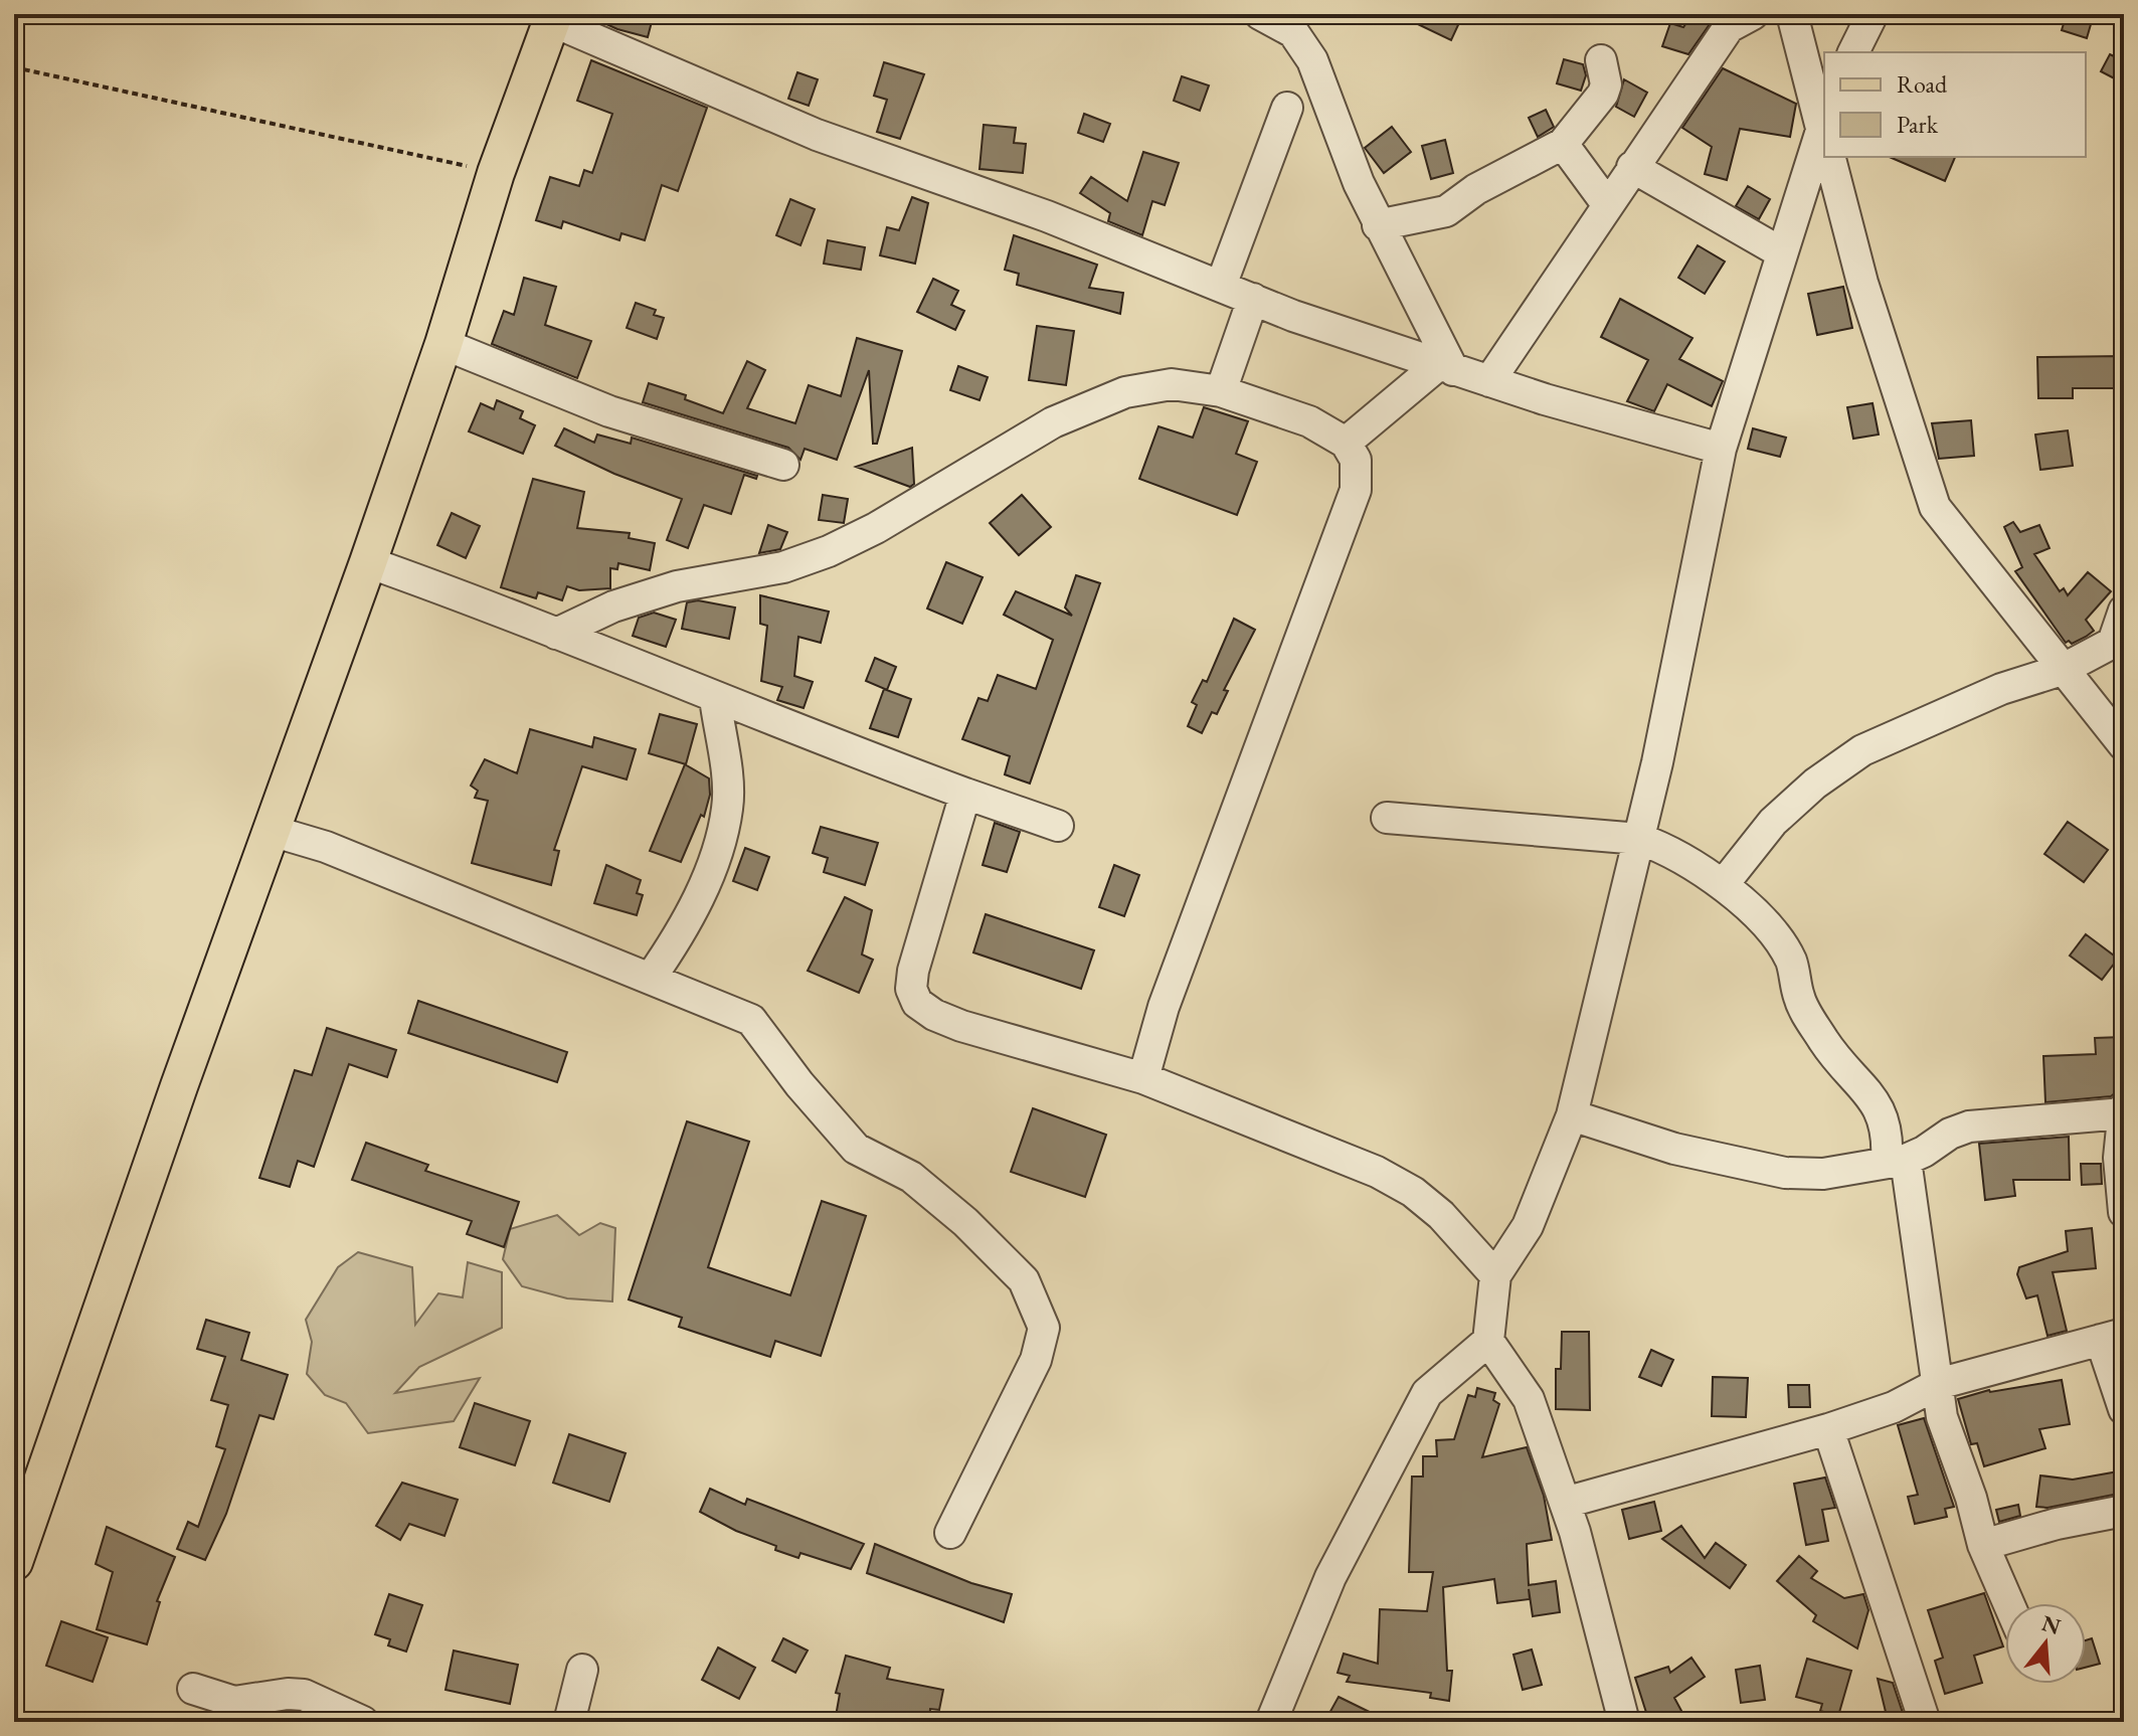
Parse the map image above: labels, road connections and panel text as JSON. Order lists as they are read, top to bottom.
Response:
{
  "legend": ["Road", "Park"],
  "north": "top"
}
